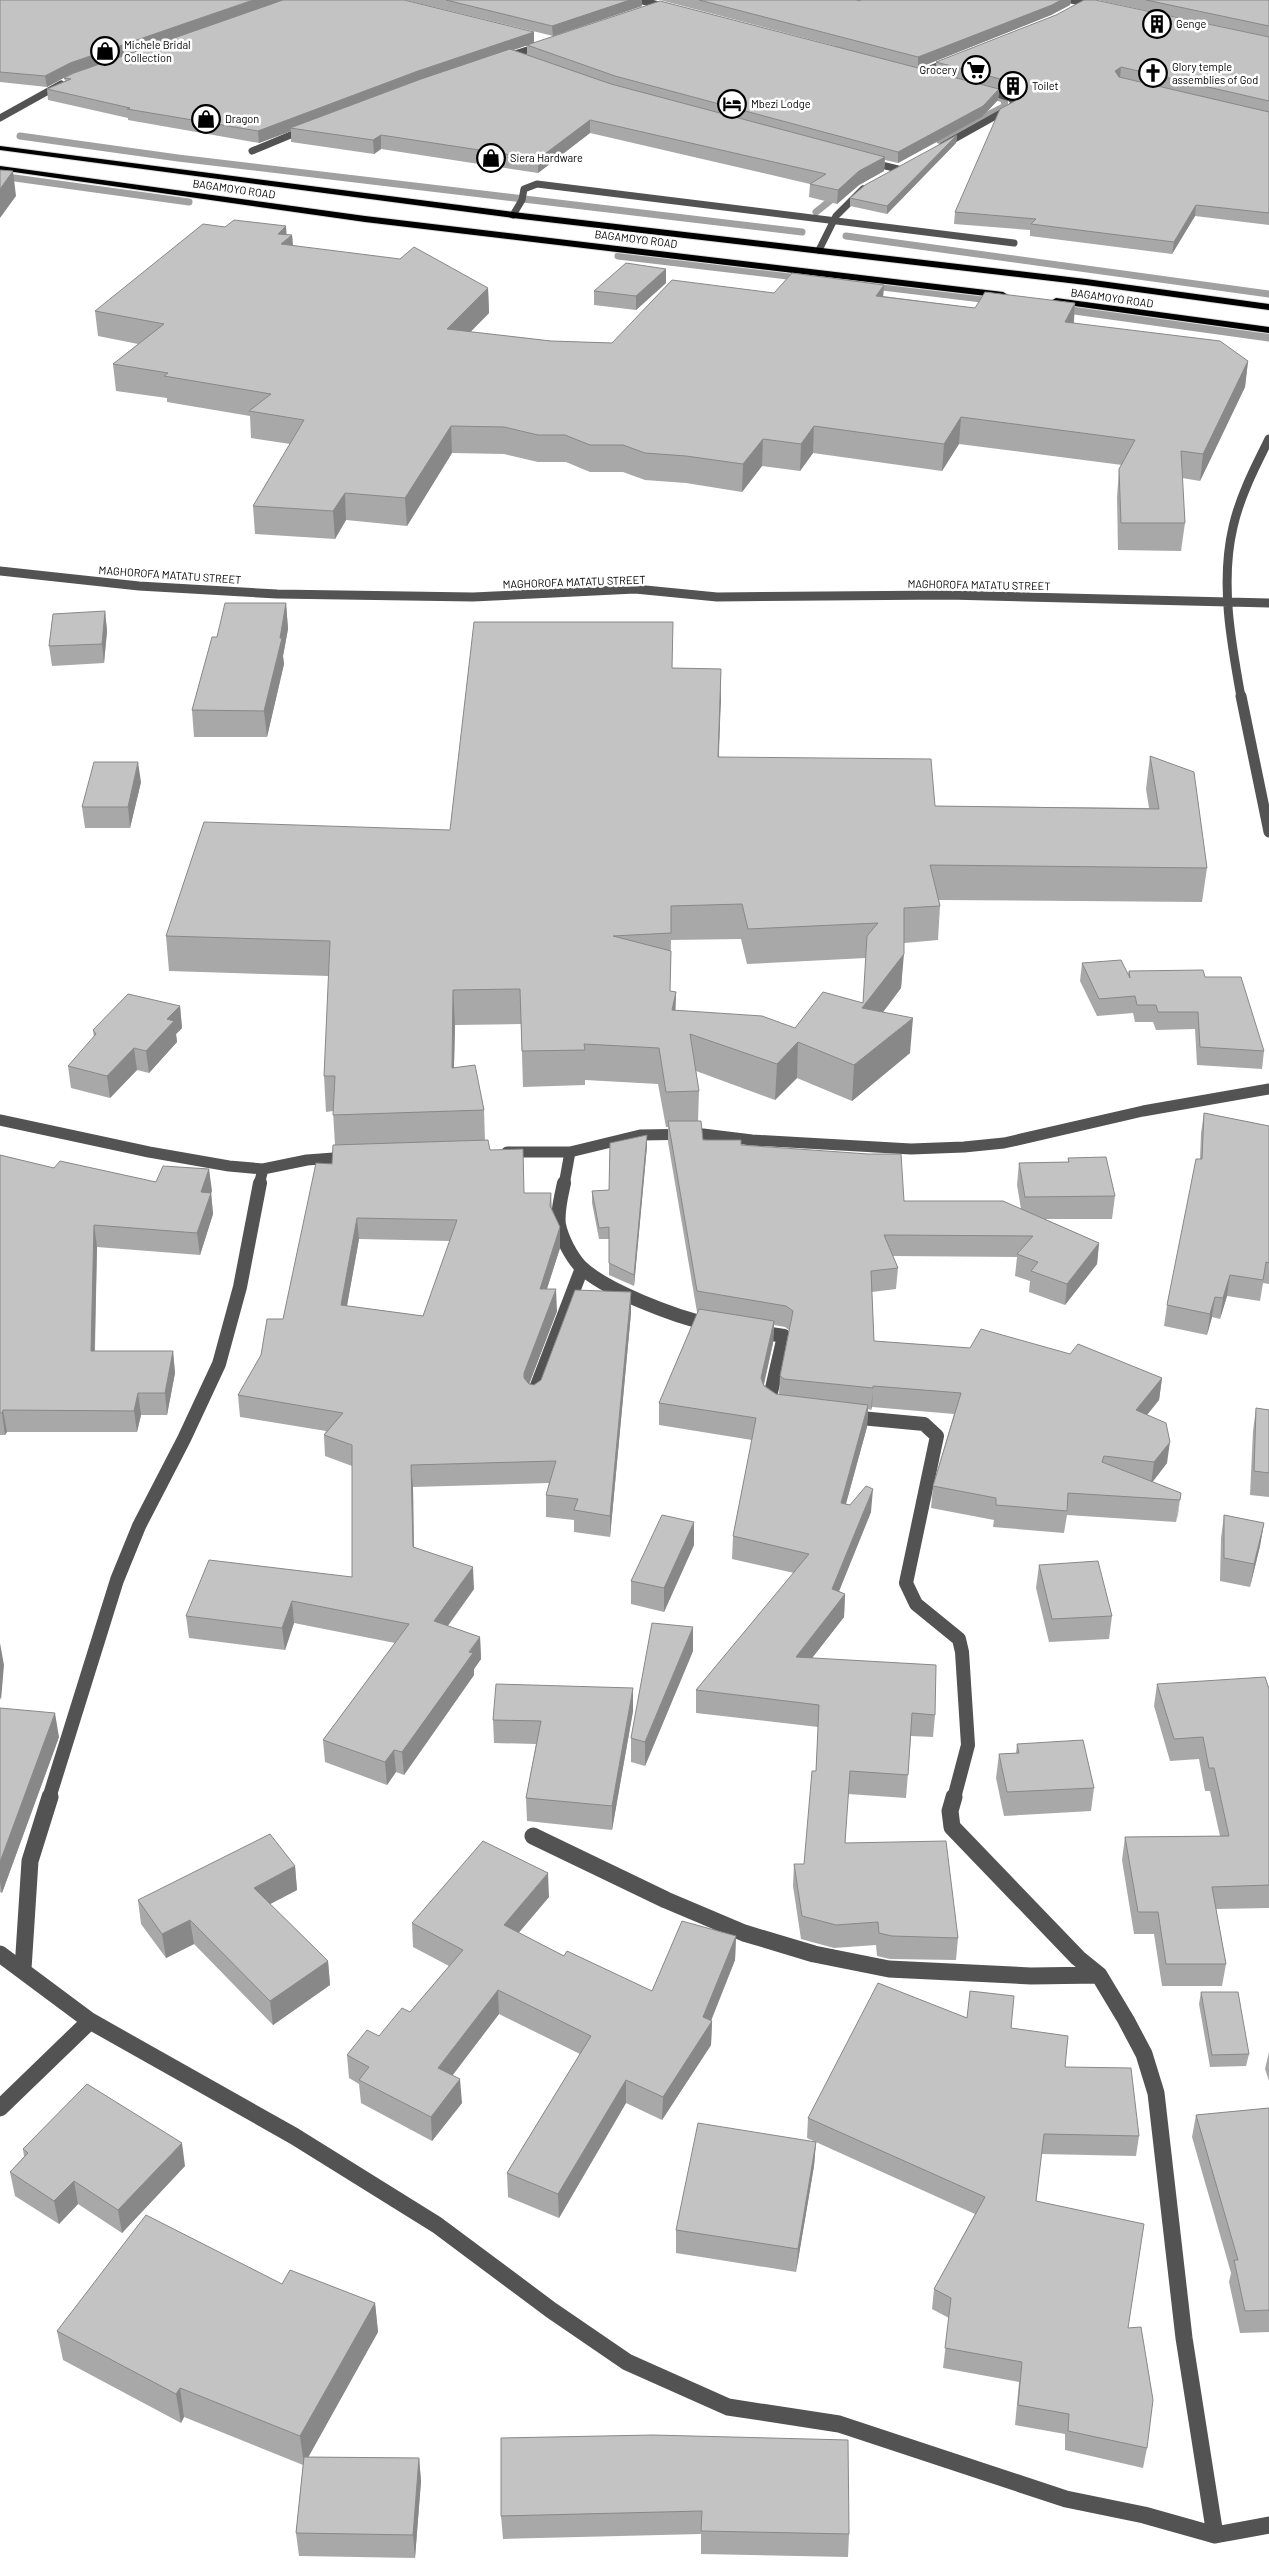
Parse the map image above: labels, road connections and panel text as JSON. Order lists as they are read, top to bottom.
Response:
{
  "streets": {
    "highway": ["BAGAMOYO ROAD"],
    "street": ["MAGHOROFA MATATU STREET"]
  },
  "places": {
    "building": ["Genge", "Toilet"],
    "shop": ["Michele Bridal Collection", "Dragon", "Siera Hardware"],
    "supermarket": ["Grocery"],
    "church": ["Glory temple assemblies of God"],
    "hotel": ["Mbezi Lodge"]
  }
}
